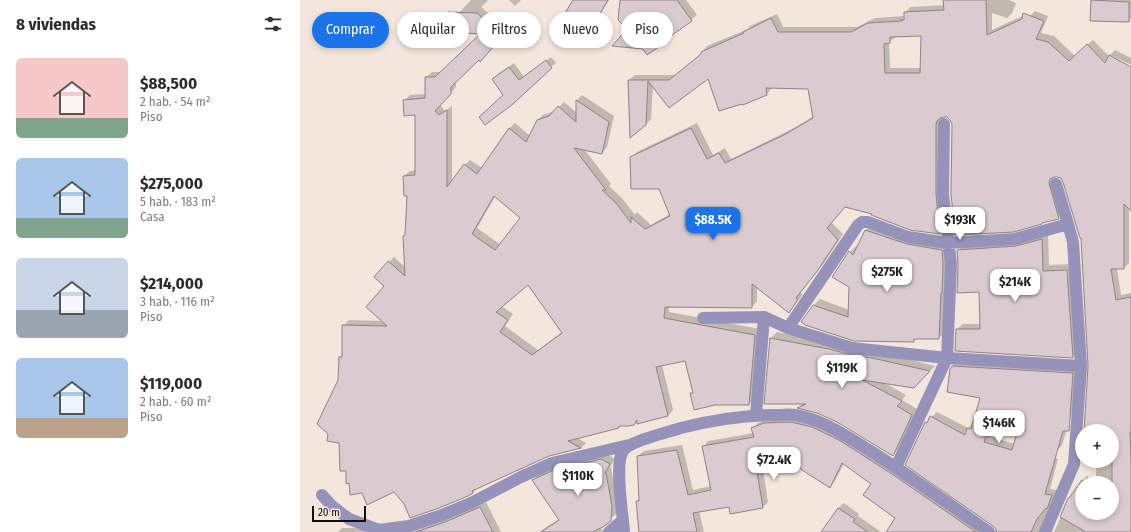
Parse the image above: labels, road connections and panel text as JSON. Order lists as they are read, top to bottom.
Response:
{
  "scale_bar": "20 m",
  "page": {
    "heading": "8 viviendas",
    "chip": [
      "Comprar",
      "Alquilar",
      "Filtros",
      "Nuevo",
      "Piso"
    ],
    "list": [
      {
        "name": "$88,500",
        "note": "2 hab. · 54 m² · Piso"
      },
      {
        "name": "$275,000",
        "note": "5 hab. · 183 m² · Casa"
      },
      {
        "name": "$214,000",
        "note": "3 hab. · 116 m² · Piso"
      },
      {
        "name": "$119,000",
        "note": "2 hab. · 60 m² · Piso"
      }
    ],
    "price": [
      "$88.5K",
      "$193K",
      "$275K",
      "$214K",
      "$119K",
      "$146K",
      "$72.4K",
      "$110K"
    ],
    "map_buttons": ["+", "−"],
    "scale": "20 m"
  }
}
